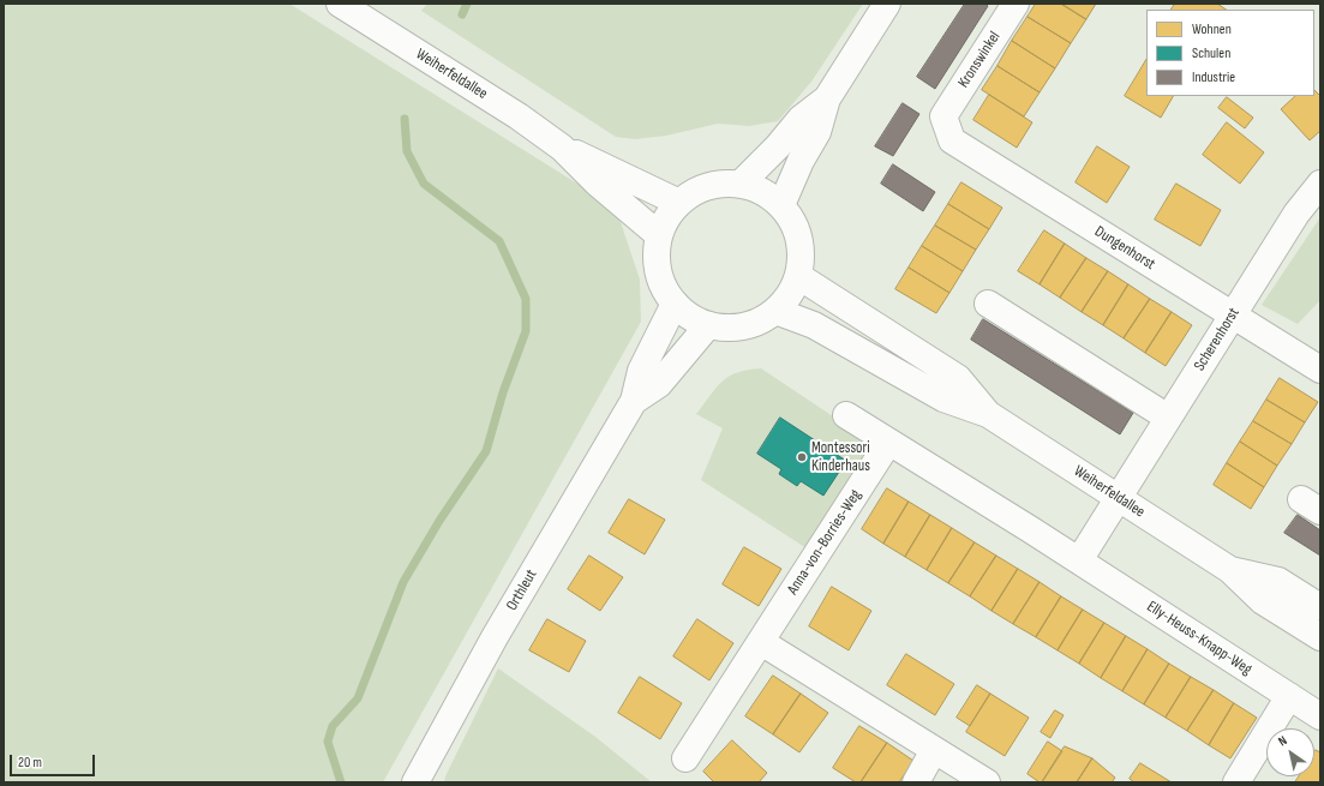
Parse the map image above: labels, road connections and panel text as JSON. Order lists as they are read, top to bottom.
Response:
{
  "streets": {
    "street": [
      "Kronswinkel",
      "Weiherfeldallee",
      "Dungenhorst",
      "Scherenhorst",
      "Anna-von-Borries-Weg",
      "Orthleut",
      "Elly-Heuss-Knapp-Weg"
    ]
  },
  "crossings": [
    ["Kronswinkel", "Dungenhorst"],
    ["Weiherfeldallee", "Scherenhorst"],
    ["Weiherfeldallee", "Orthleut"],
    ["Dungenhorst", "Scherenhorst"],
    ["Anna-von-Borries-Weg", "Elly-Heuss-Knapp-Weg"]
  ],
  "places": ["Montessori Kinderhaus"],
  "legend": ["Wohnen", "Schulen", "Industrie"],
  "scale_bar": "20 m",
  "north": "top left"
}
